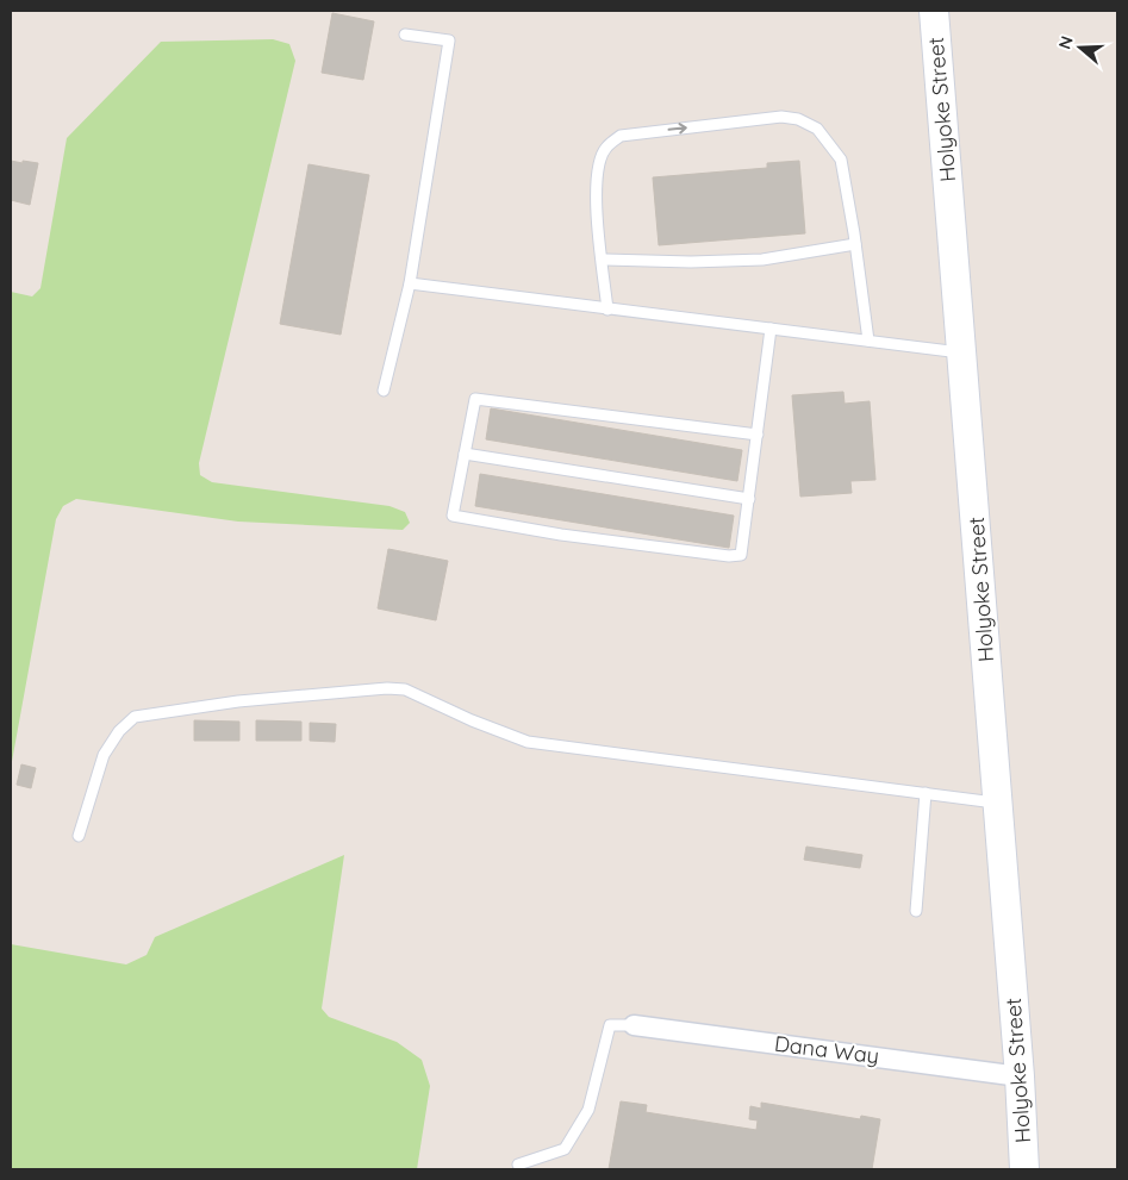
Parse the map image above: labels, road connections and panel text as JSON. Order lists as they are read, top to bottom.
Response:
{
  "streets": {
    "main road": ["Holyoke Street"],
    "street": ["Dana Way"]
  },
  "crossings": [
    ["Holyoke Street", "Dana Way"]
  ],
  "north": "left"
}
